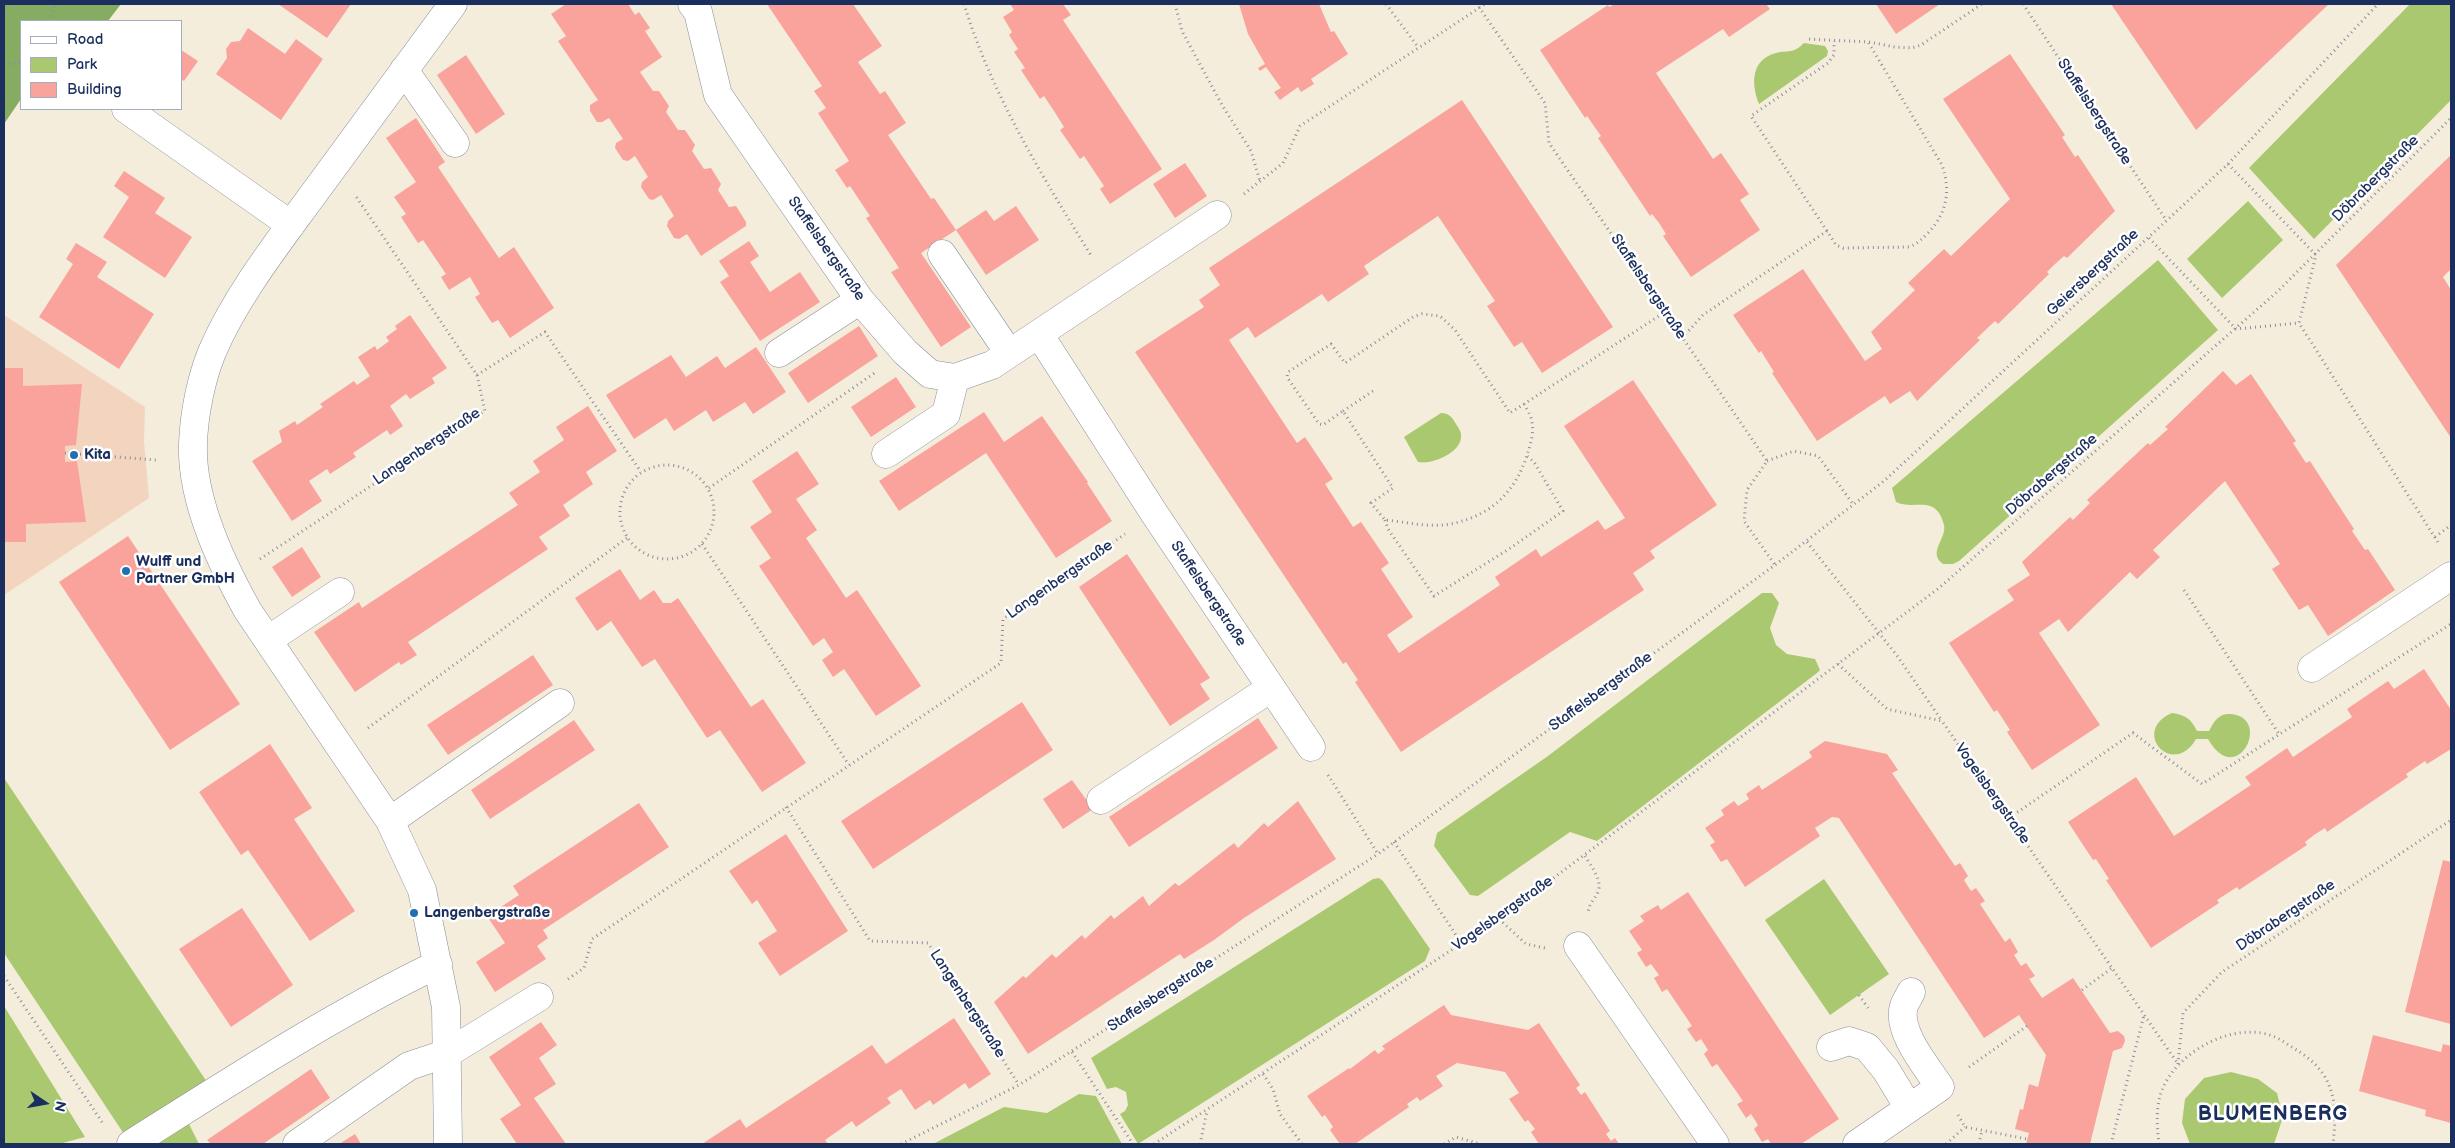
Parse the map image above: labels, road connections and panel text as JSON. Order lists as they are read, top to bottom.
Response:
{
  "streets": {
    "street": ["Staffelsbergstraße"],
    "path": [
      "Döbrabergstraße",
      "Geiersbergstraße",
      "Langenbergstraße",
      "Vogelsbergstraße"
    ]
  },
  "crossings": [
    ["Staffelsbergstraße", "Geiersbergstraße"],
    ["Staffelsbergstraße", "Langenbergstraße"],
    ["Staffelsbergstraße", "Vogelsbergstraße"],
    ["Döbrabergstraße", "Vogelsbergstraße"],
    ["Geiersbergstraße", "Vogelsbergstraße"]
  ],
  "districts": ["BLUMENBERG"],
  "places": ["Kita", "Wulff und Partner GmbH", "Langenbergstraße"],
  "legend": ["Road", "Park", "Building"],
  "north": "right"
}
